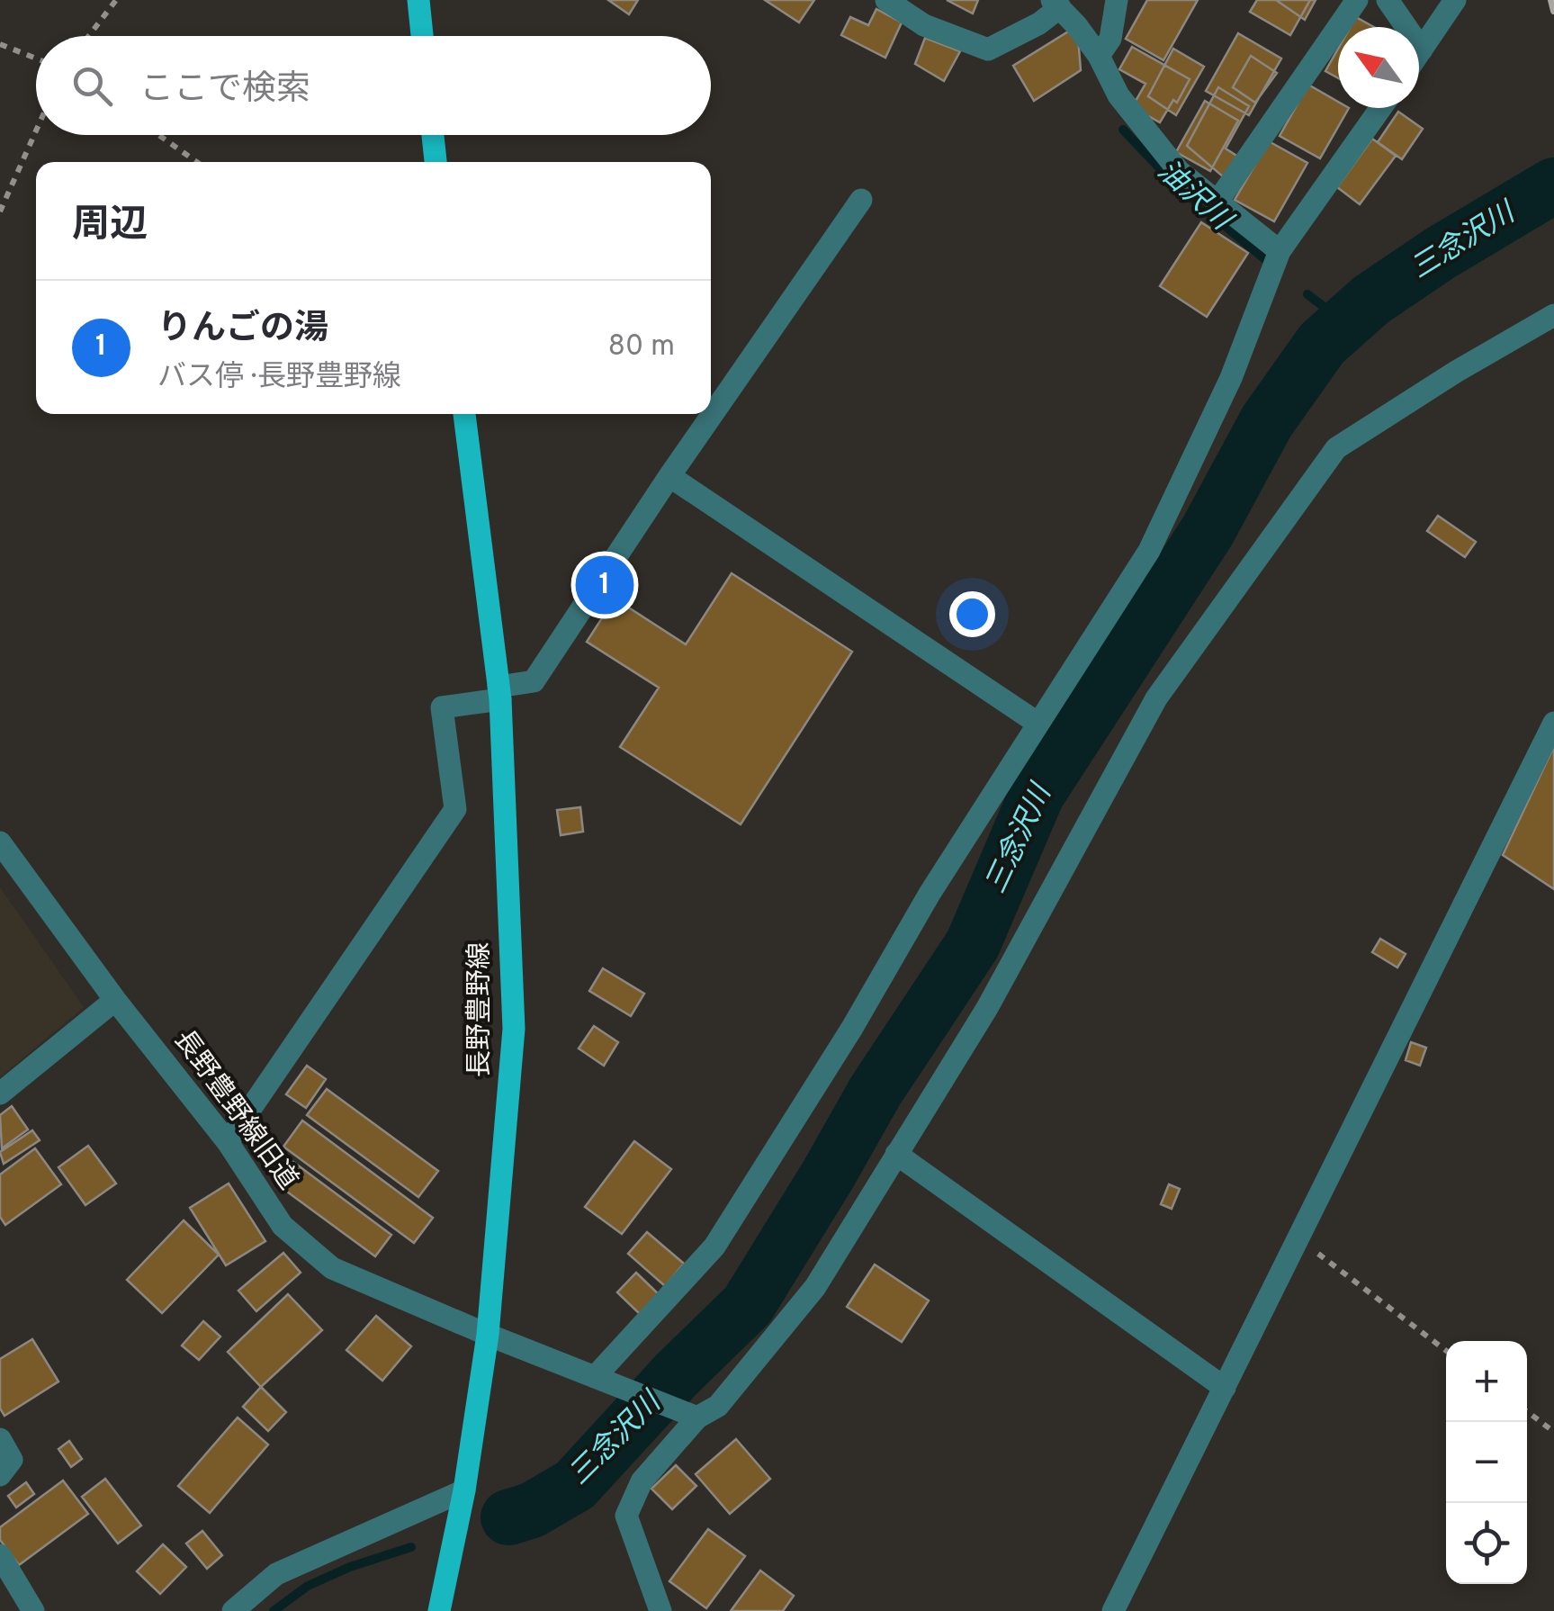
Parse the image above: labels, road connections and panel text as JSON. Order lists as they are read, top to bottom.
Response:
{
  "streets": {
    "main road": ["長野豊野線"],
    "street": ["長野豊野線旧道"]
  },
  "crossings": [
    ["長野豊野線", "長野豊野線旧道"]
  ],
  "water": ["油沢川", "三念沢川"],
  "north": "top left",
  "page": {
    "search": "ここで検索",
    "heading": "周辺",
    "list": [
      {
        "mark": "1",
        "name": "りんごの湯",
        "note": "バス停 · 長野豊野線",
        "value": "80 m"
      }
    ],
    "pins": "1",
    "map_buttons": ["+", "−"]
  }
}
